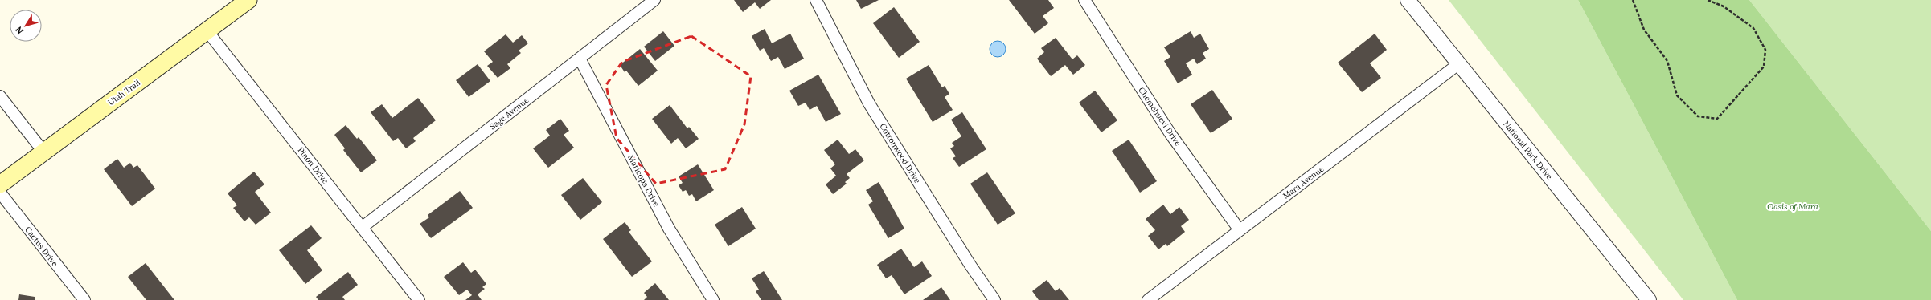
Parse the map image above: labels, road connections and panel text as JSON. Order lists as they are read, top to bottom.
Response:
{
  "streets": {
    "main road": ["Utah Trail"],
    "street": [
      "Sage Avenue",
      "Chemehuevi Drive",
      "National Park Drive",
      "Cottonwood Drive",
      "Pinon Drive",
      "Maricopa Drive",
      "Mara Avenue",
      "Cactus Drive"
    ]
  },
  "crossings": [
    ["Utah Trail", "Pinon Drive"],
    ["Sage Avenue", "Pinon Drive"],
    ["Sage Avenue", "Maricopa Drive"],
    ["Chemehuevi Drive", "Mara Avenue"],
    ["National Park Drive", "Mara Avenue"]
  ],
  "parks": ["Oasis of Mara"],
  "north": "bottom left"
}
